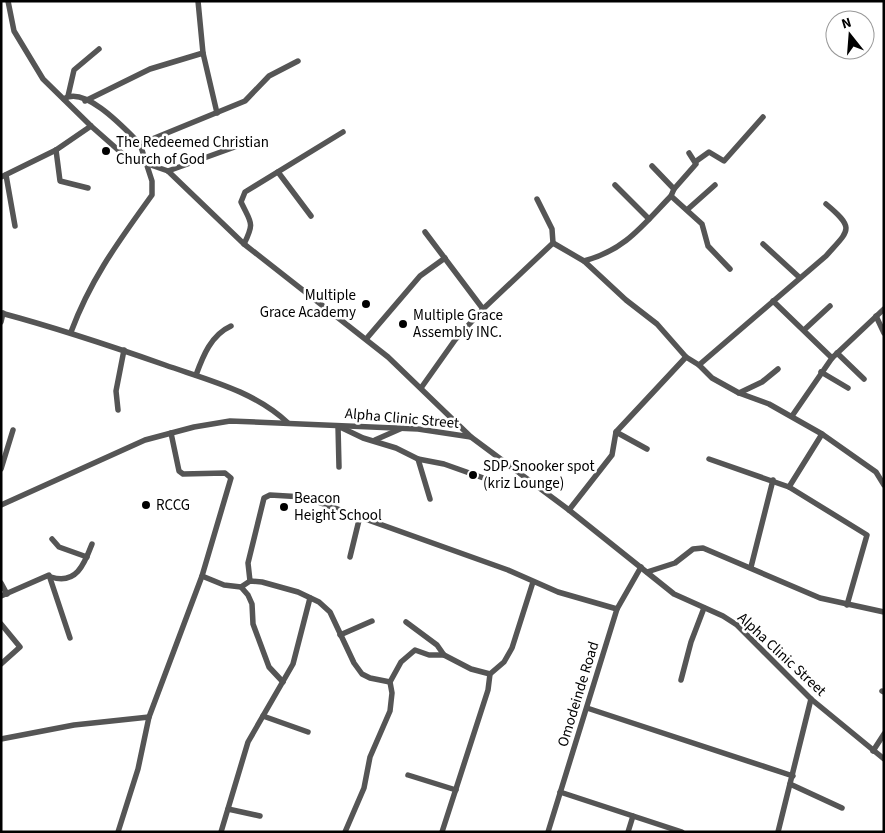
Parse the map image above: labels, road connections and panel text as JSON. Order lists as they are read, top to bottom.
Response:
{
  "streets": {
    "street": ["Alpha Clinic Street", "Omodeinde Road"]
  },
  "crossings": [
    ["Alpha Clinic Street", "Omodeinde Road"]
  ],
  "places": [
    "The Redeemed Christian Church of God",
    "Multiple Grace Academy",
    "Multiple Grace Assembly INC.",
    "SDP Snooker spot (kriz Lounge)",
    "RCCG",
    "Beacon Height School"
  ],
  "north": "top"
}
